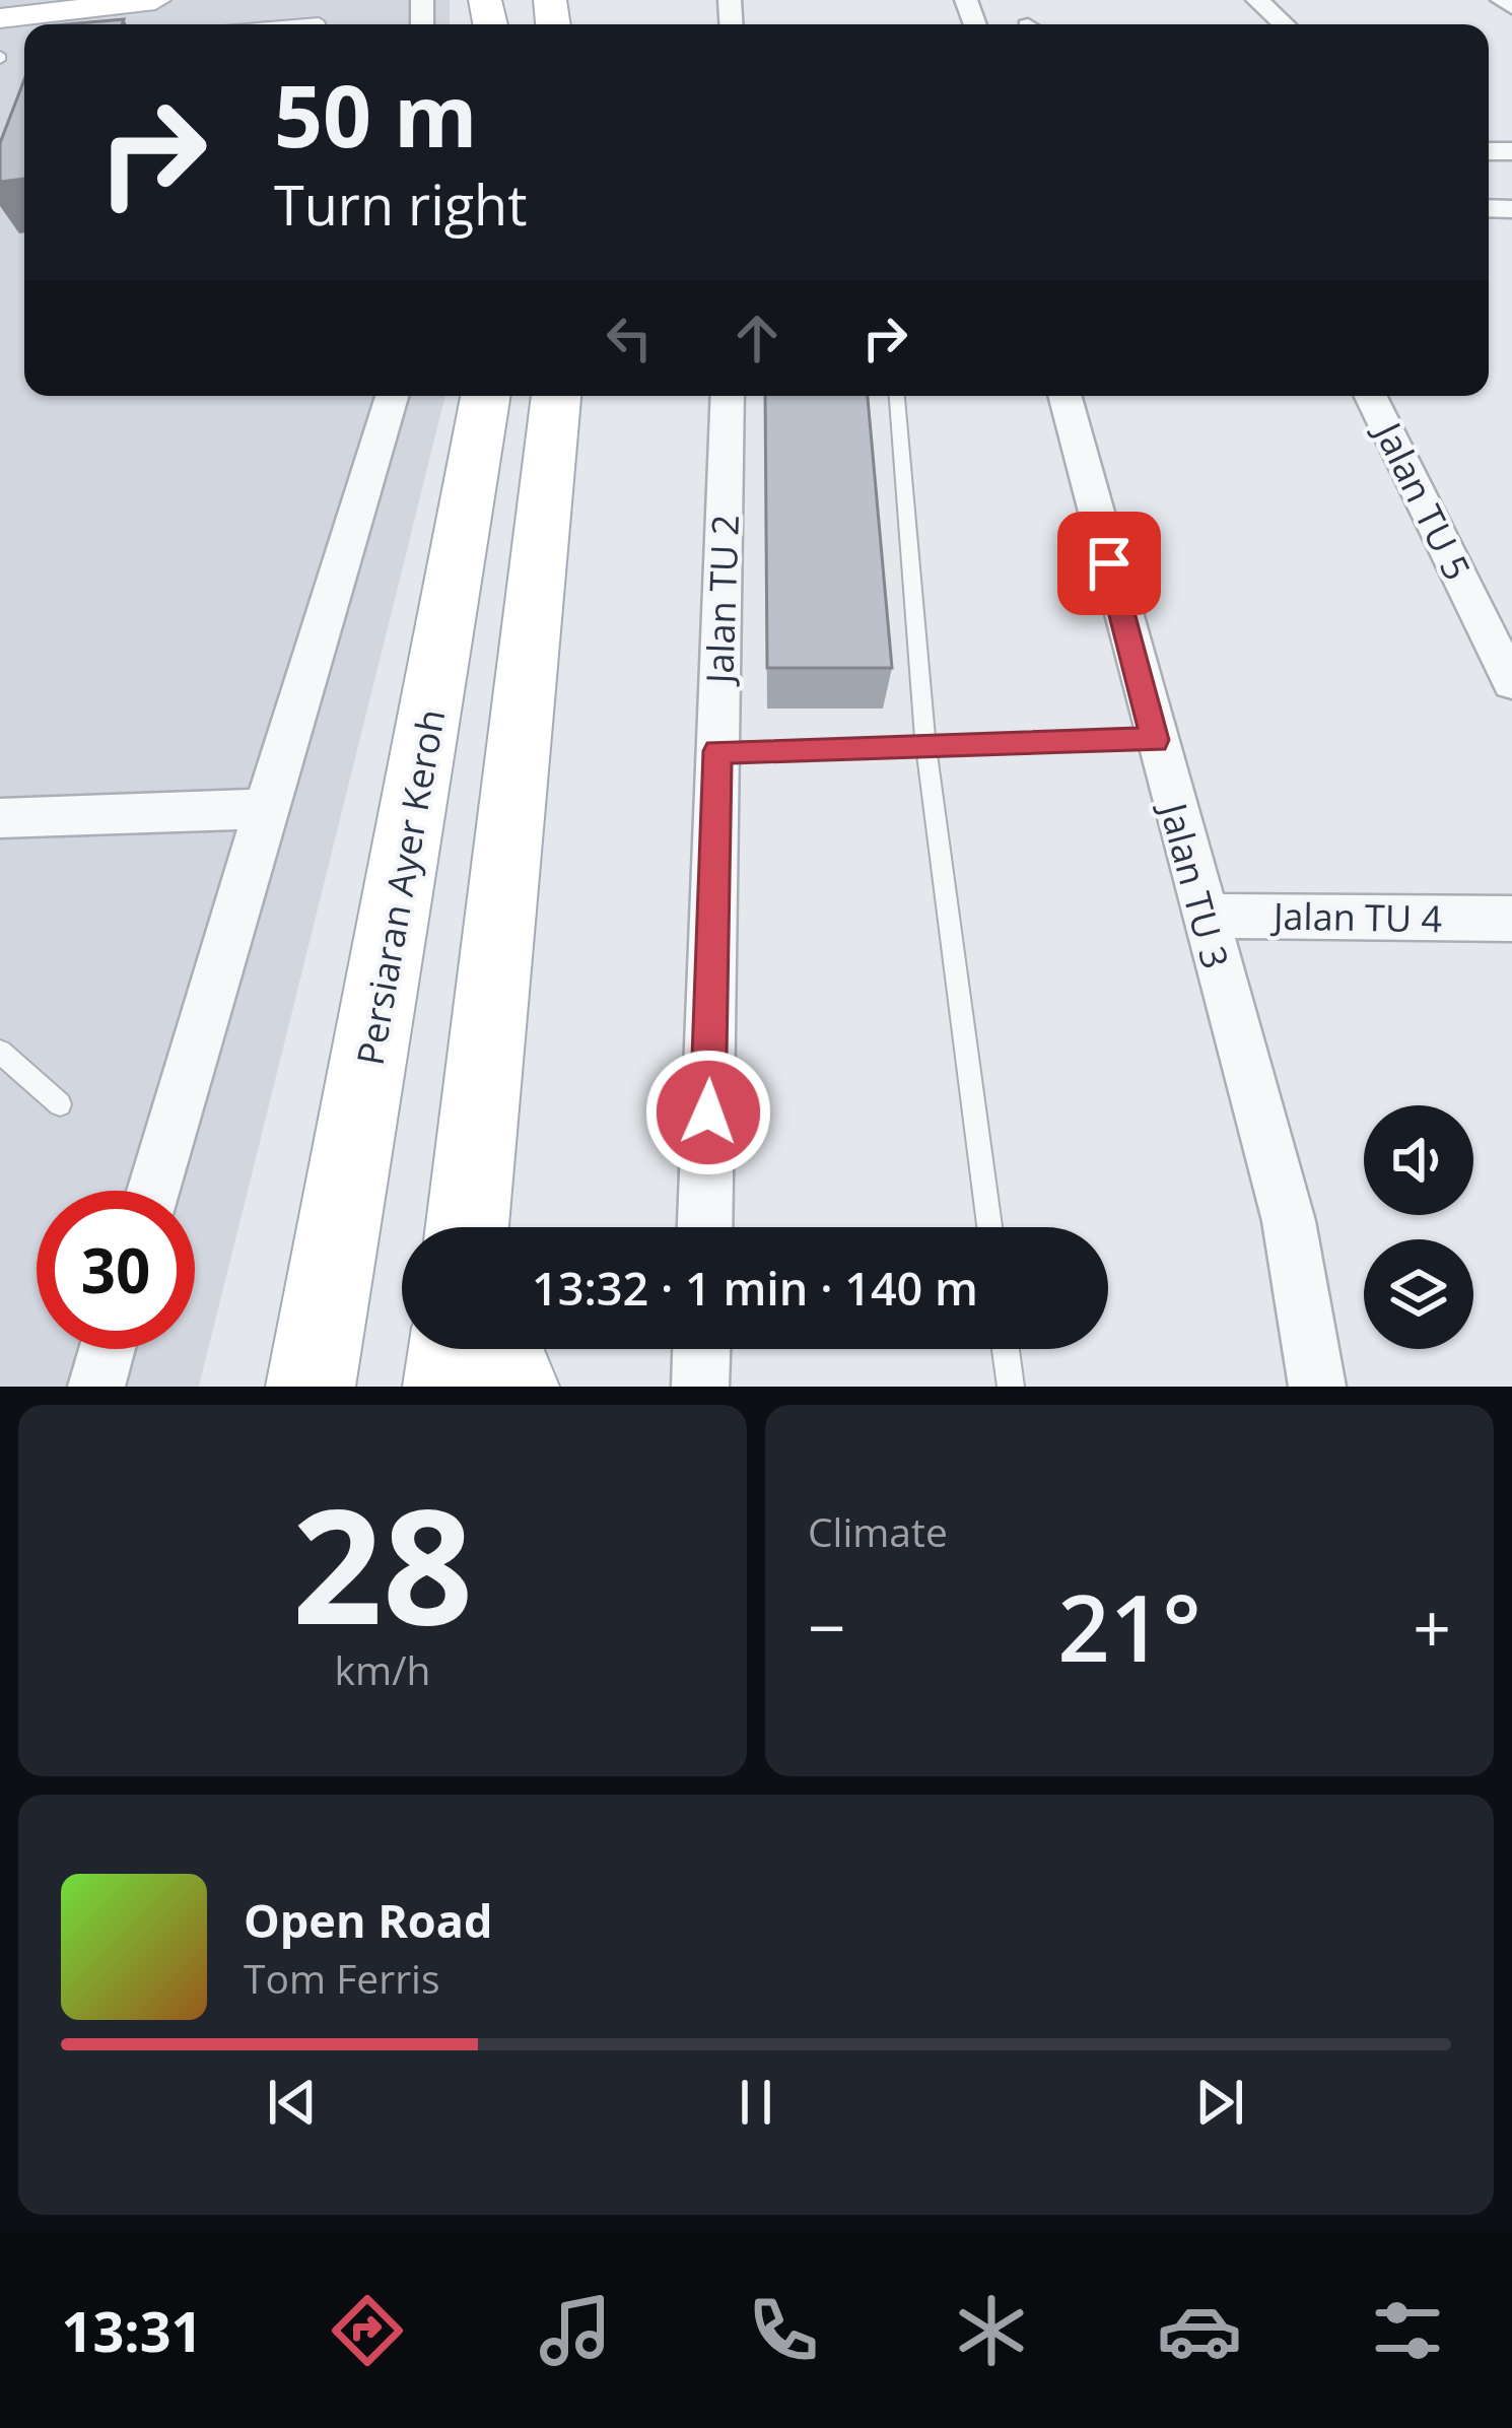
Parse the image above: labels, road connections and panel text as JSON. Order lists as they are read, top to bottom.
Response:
{
  "streets": {
    "main road": ["Persiaran Ayer Keroh"],
    "street": [
      "Jalan TU 5",
      "Jalan TU 2",
      "Jalan TU 3",
      "Jalan TU 4"
    ]
  },
  "crossings": [
    ["Jalan TU 3", "Jalan TU 4"]
  ],
  "page": {
    "turn": ["50 m", "Turn right"],
    "limit": "30",
    "trip": "13:32 · 1 min · 140 m",
    "tile": [
      ["28", "km/h"],
      "Climate"
    ],
    "heat": ["−", "21°", "+"],
    "song": ["Open Road", "Tom Ferris"],
    "tabs": "13:31"
  }
}
